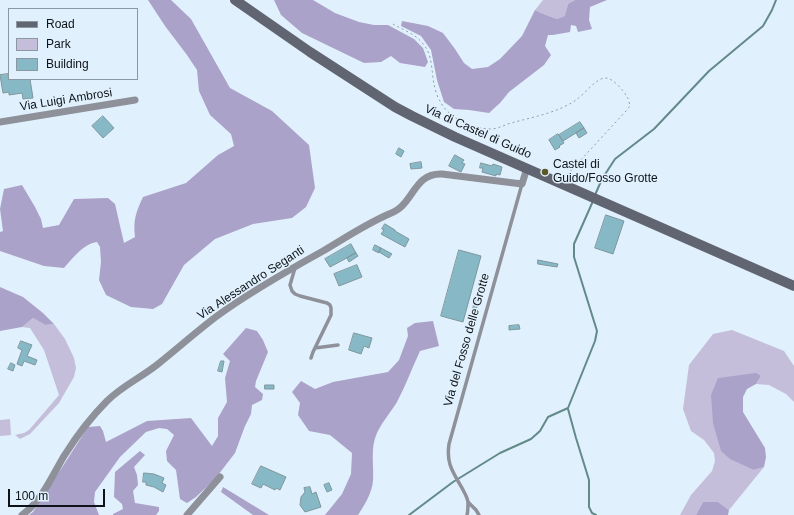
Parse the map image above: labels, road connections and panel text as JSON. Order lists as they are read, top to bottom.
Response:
{
  "streets": {
    "street": [
      "Via Luigi Ambrosi",
      "Via di Castel di Guido",
      "Via Alessandro Seganti",
      "Via del Fosso delle Grotte"
    ]
  },
  "crossings": [
    ["Via di Castel di Guido", "Via del Fosso delle Grotte"],
    ["Via Alessandro Seganti", "Via del Fosso delle Grotte"]
  ],
  "places": ["Castel di Guido/Fosso Grotte"],
  "legend": ["Road", "Park", "Building"],
  "scale_bar": "100 m"
}
